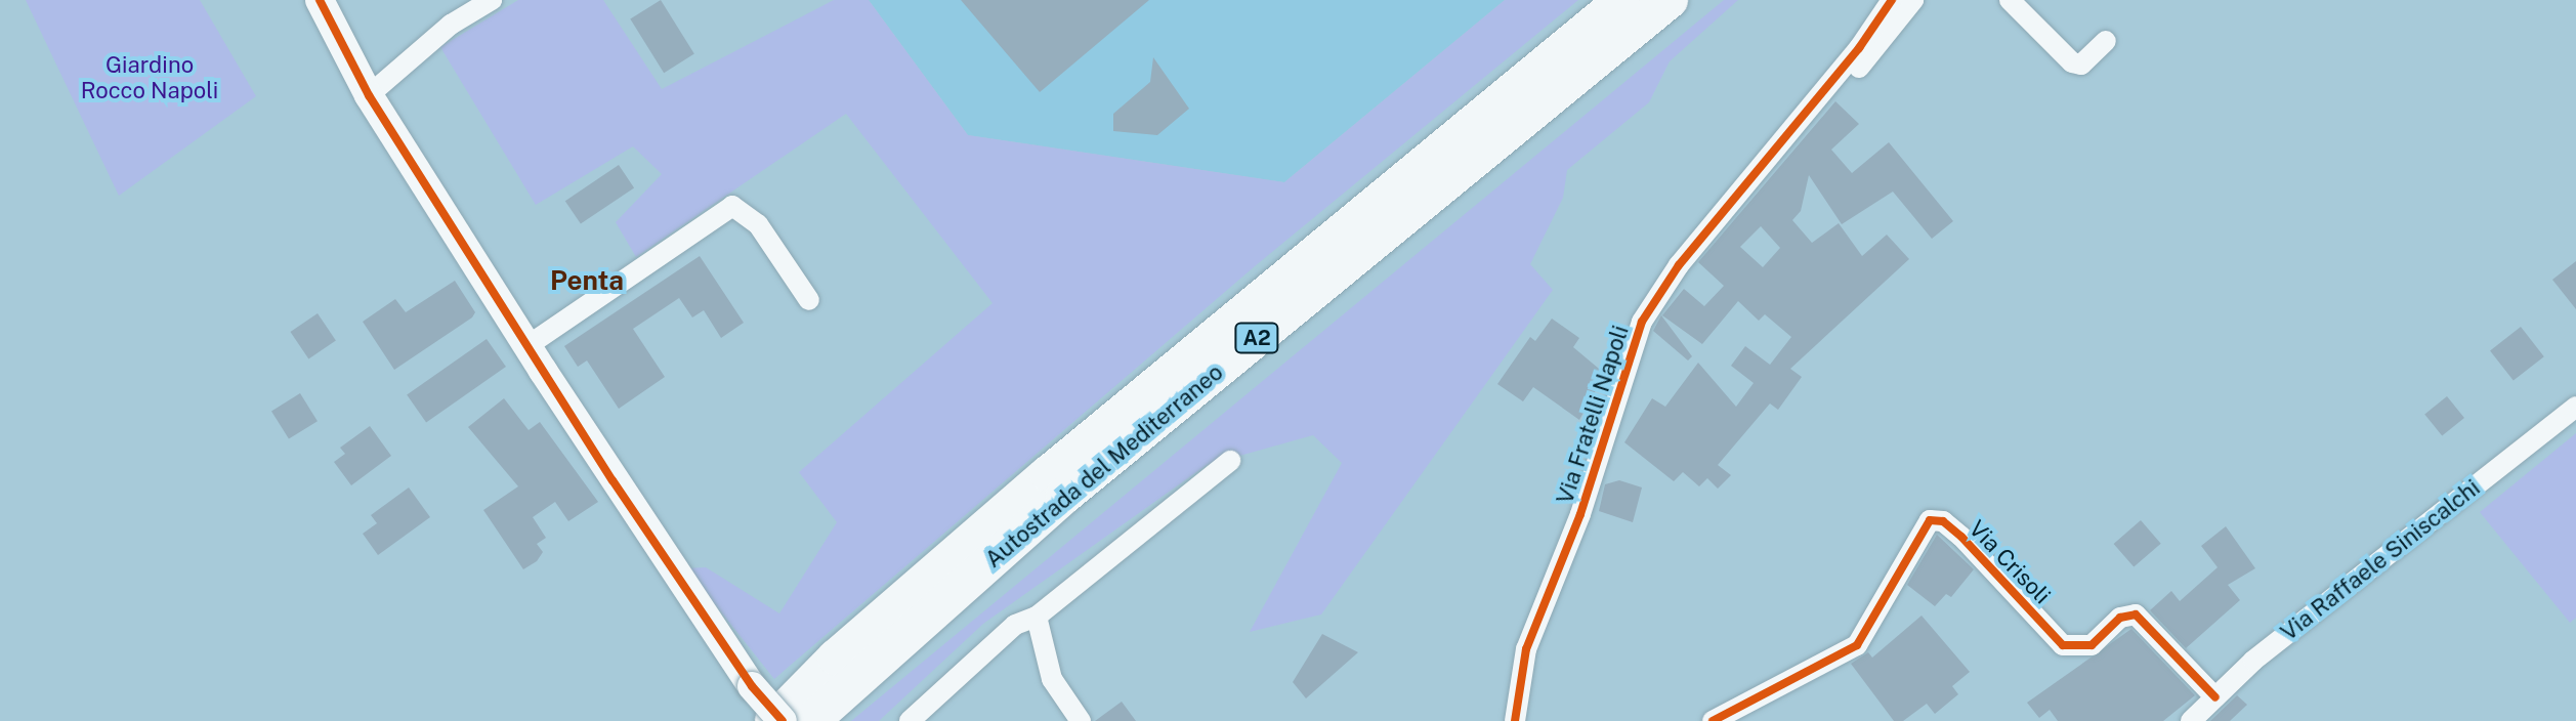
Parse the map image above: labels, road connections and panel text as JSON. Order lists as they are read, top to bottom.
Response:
{
  "streets": {
    "highway": ["A2", "Autostrada del Mediterraneo"],
    "street": ["Via Fratelli Napoli", "Via Raffaele Siniscalchi", "Via Crisoli"]
  },
  "crossings": [
    ["Via Raffaele Siniscalchi", "Via Crisoli"]
  ],
  "districts": ["Penta"],
  "parks": ["Giardino Rocco Napoli"]
}
